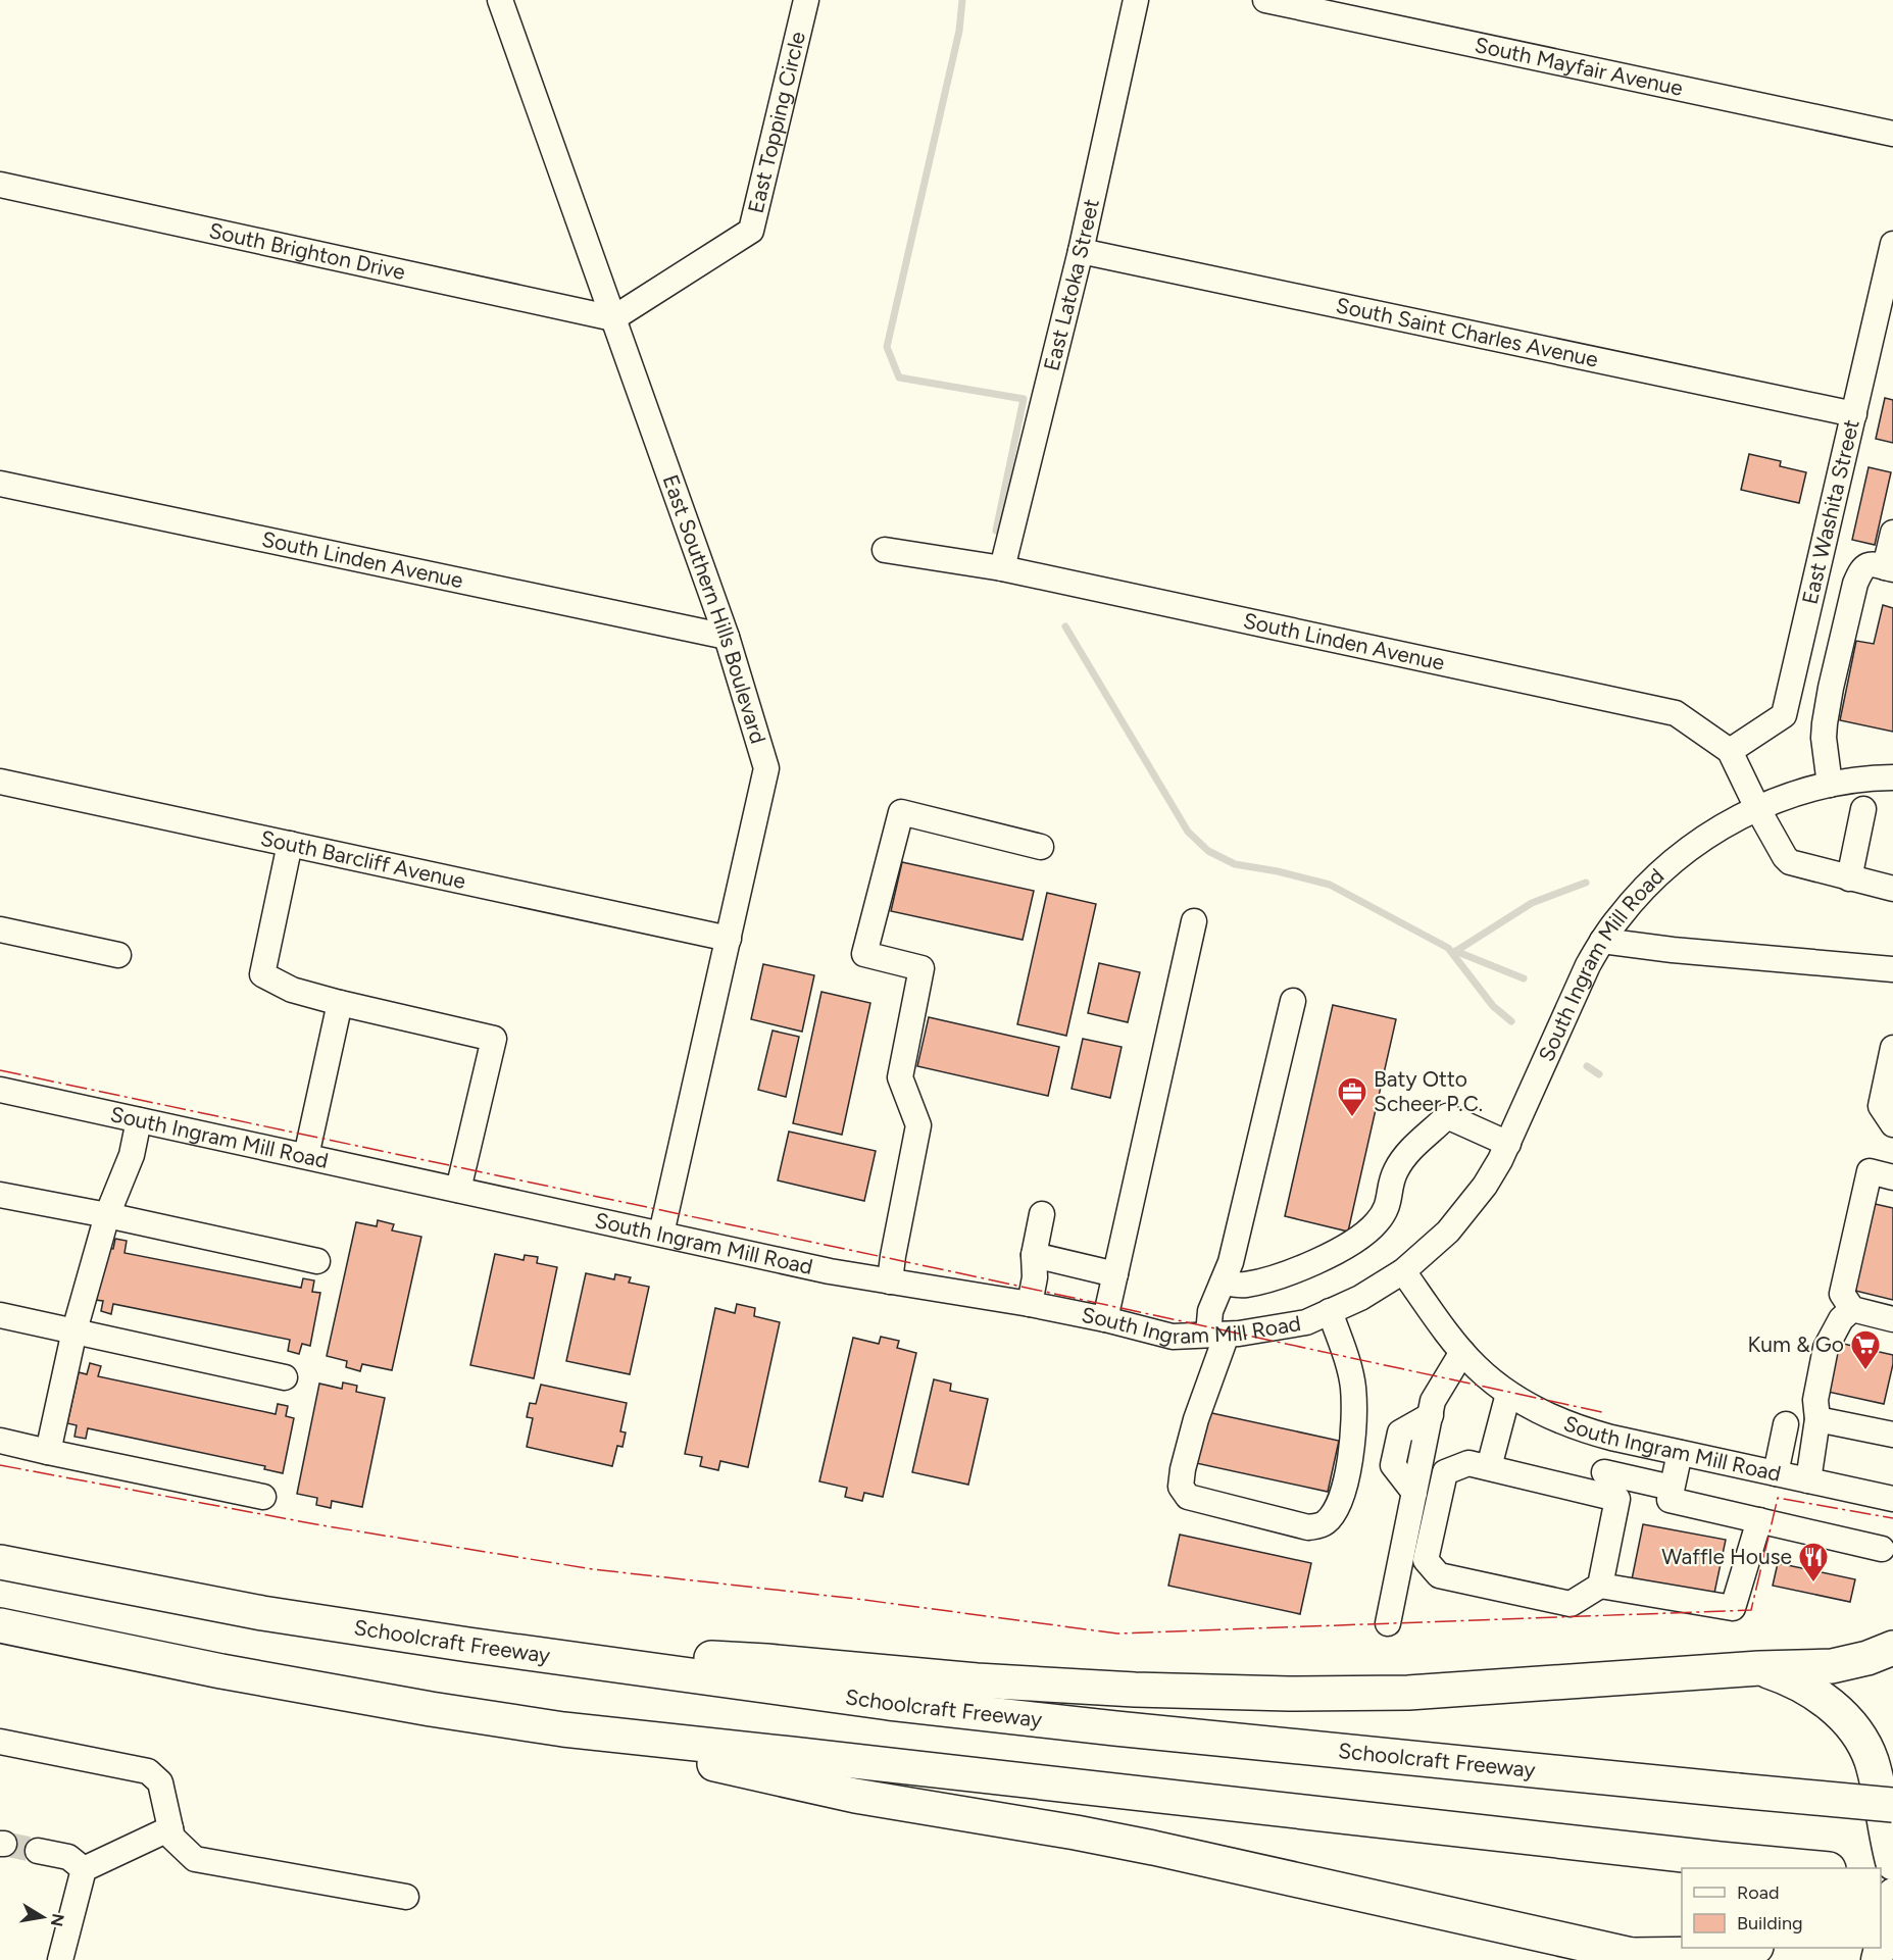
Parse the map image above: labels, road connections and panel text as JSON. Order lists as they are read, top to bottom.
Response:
{
  "streets": {
    "highway": ["Schoolcraft Freeway"],
    "street": [
      "South Mayfair Avenue",
      "East Topping Circle",
      "South Brighton Drive",
      "East Latoka Street",
      "South Saint Charles Avenue",
      "East Washita Street",
      "South Linden Avenue",
      "East Southern Hills Boulevard",
      "South Barcliff Avenue",
      "South Ingram Mill Road"
    ]
  },
  "crossings": [
    ["East Topping Circle", "South Brighton Drive"],
    ["East Topping Circle", "East Southern Hills Boulevard"],
    ["South Brighton Drive", "East Southern Hills Boulevard"],
    ["East Latoka Street", "South Saint Charles Avenue"],
    ["East Latoka Street", "South Linden Avenue"],
    ["South Saint Charles Avenue", "East Washita Street"],
    ["East Washita Street", "South Linden Avenue"],
    ["South Linden Avenue", "East Southern Hills Boulevard"],
    ["South Linden Avenue", "South Ingram Mill Road"],
    ["East Southern Hills Boulevard", "South Barcliff Avenue"],
    ["East Southern Hills Boulevard", "South Ingram Mill Road"]
  ],
  "places": {
    "office": ["Baty Otto Scheer P.C."],
    "supermarket": ["Kum & Go"],
    "restaurant": ["Waffle House"]
  },
  "legend": ["Road", "Building"],
  "north": "right"
}
